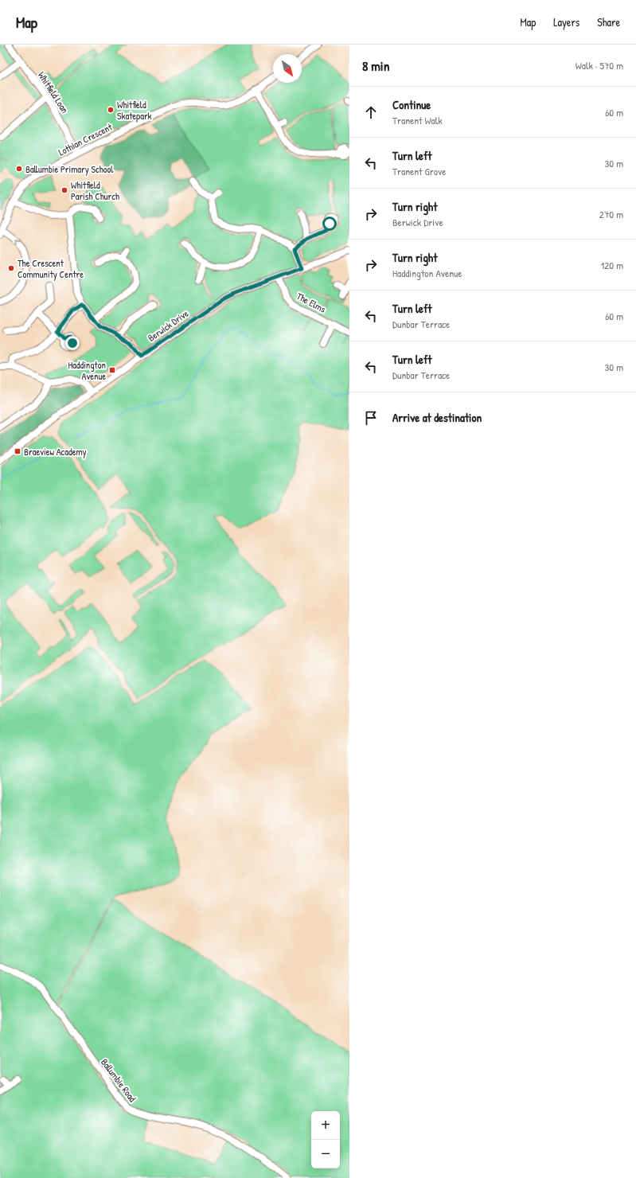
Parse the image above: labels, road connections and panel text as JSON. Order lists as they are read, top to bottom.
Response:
{
  "streets": {
    "street": [
      "Whitfield Loan",
      "Lothian Crescent",
      "The Elms",
      "Berwick Drive",
      "Ballumbie Road"
    ]
  },
  "crossings": [
    ["Whitfield Loan", "Lothian Crescent"],
    ["The Elms", "Berwick Drive"]
  ],
  "places": {
    "other": [
      "Whitfield Skatepark",
      "Ballumbie Primary School",
      "Whitfield Parish Church",
      "The Crescent Community Centre"
    ],
    "transit": ["Haddington Avenue", "Braeview Academy"]
  },
  "north": "bottom right",
  "page": {
    "header": "Map",
    "nav": ["Map", "Layers", "Share"],
    "heading": ["8 min", "Walk · 570 m"],
    "list": [
      ["Continue", "Tranent Walk", "60 m"],
      ["Turn left", "Tranent Grove", "30 m"],
      ["Turn right", "Berwick Drive", "270 m"],
      ["Turn right", "Haddington Avenue", "120 m"],
      ["Turn left", "Dunbar Terrace", "60 m"],
      ["Turn left", "Dunbar Terrace", "30 m"],
      "Arrive at destination"
    ],
    "map_buttons": ["+", "−"]
  }
}
